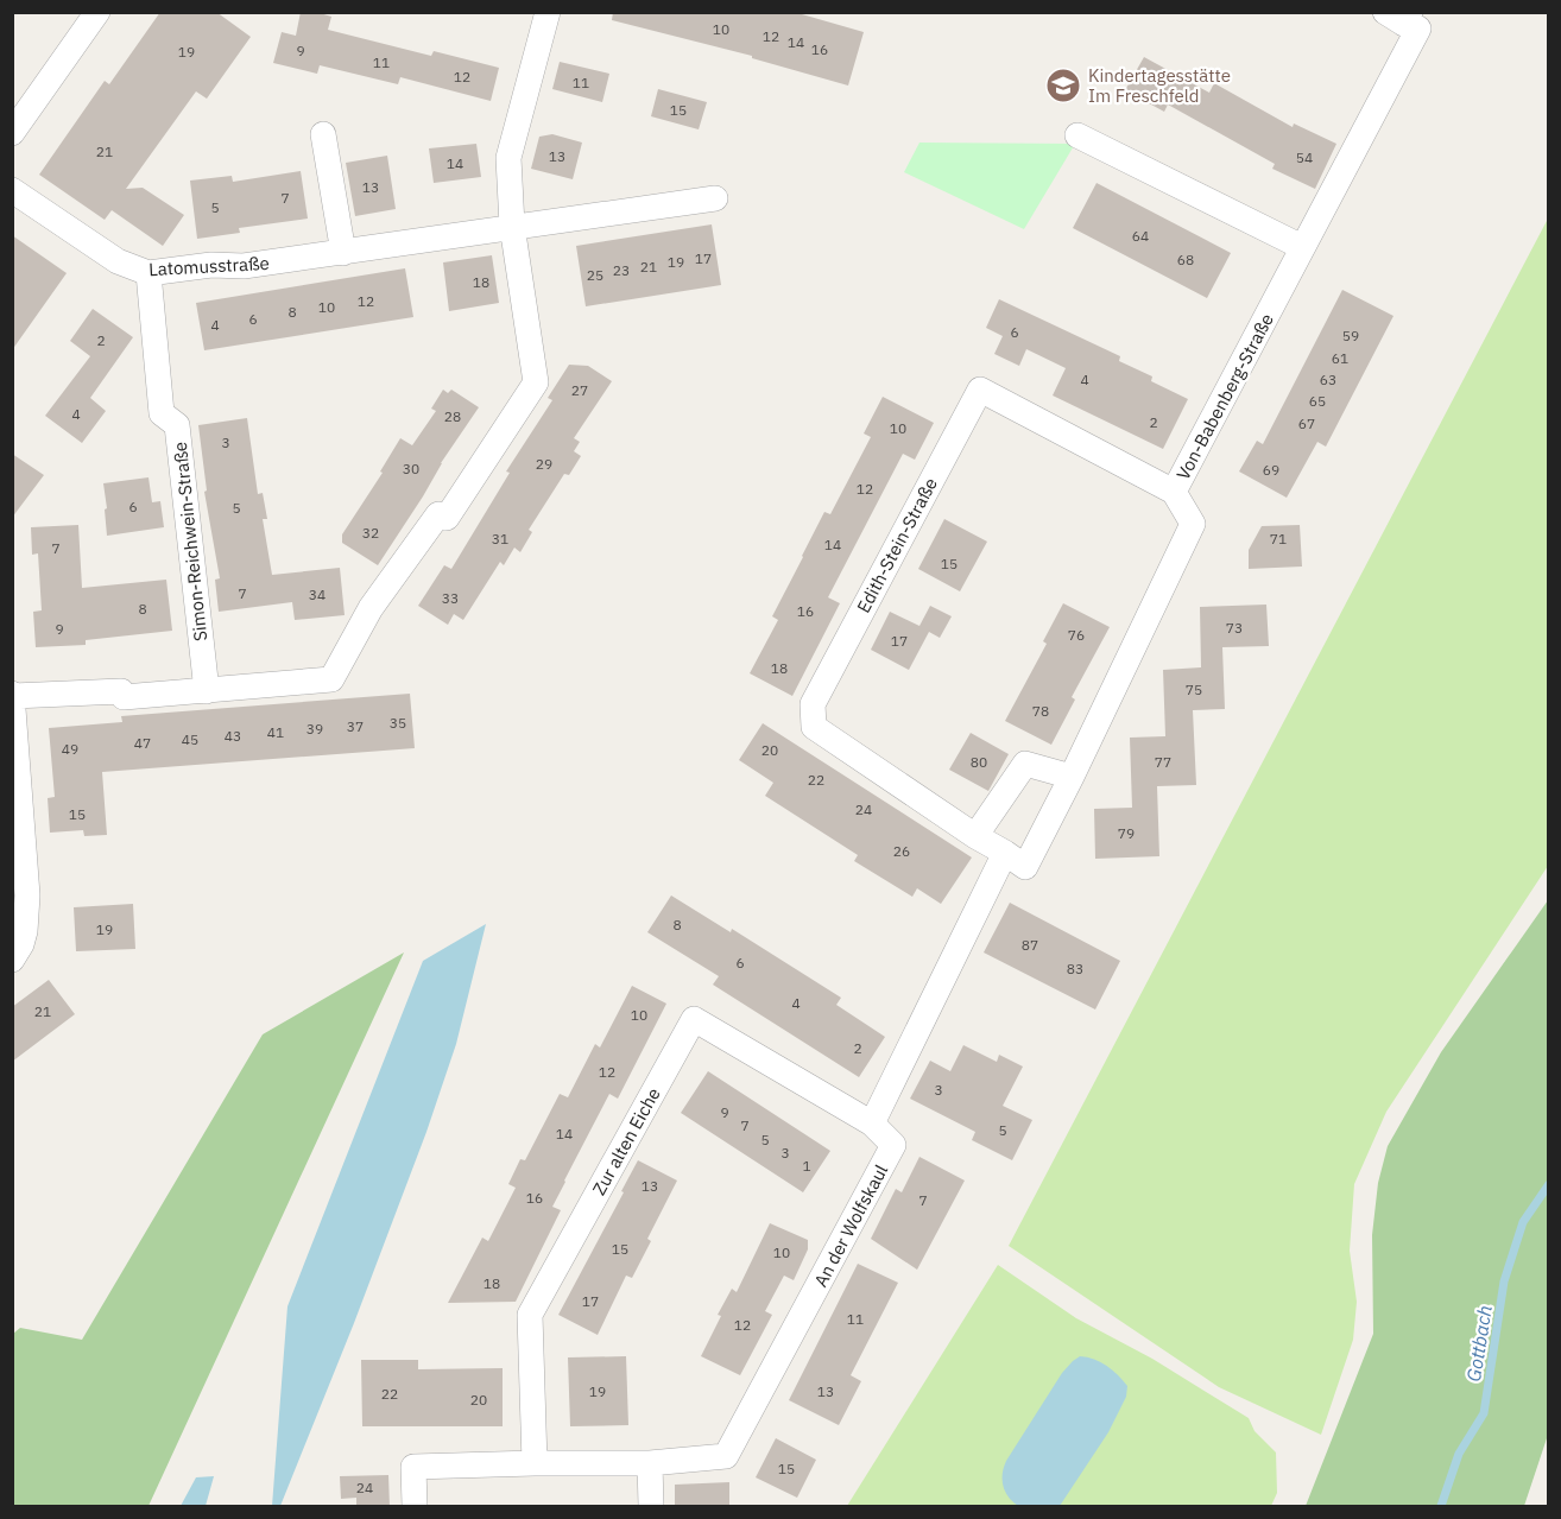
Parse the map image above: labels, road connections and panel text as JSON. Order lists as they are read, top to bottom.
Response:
{
  "streets": {
    "street": [
      "Latomusstraße",
      "Von-Babenberg-Straße",
      "Simon-Reichwein-Straße",
      "Edith-Stein-Straße",
      "Zur alten Eiche",
      "An der Wolfskaul"
    ]
  },
  "crossings": [
    ["Latomusstraße", "Simon-Reichwein-Straße"],
    ["Von-Babenberg-Straße", "Edith-Stein-Straße"],
    ["Zur alten Eiche", "An der Wolfskaul"]
  ],
  "water": ["Gottbach"],
  "places": {
    "school or university": ["Kindertagesstätte Im Freschfeld"]
  },
  "house_numbers": [
    "10",
    "12",
    "14",
    "16",
    "9",
    "19",
    "11",
    "12",
    "11",
    "15",
    "21",
    "13",
    "54",
    "14",
    "13",
    "7",
    "5",
    "64",
    "17",
    "68",
    "19",
    "21",
    "23",
    "25",
    "18",
    "12",
    "10",
    "8",
    "6",
    "4",
    "6",
    "59",
    "2",
    "61",
    "4",
    "63",
    "27",
    "65",
    "4",
    "28",
    "2",
    "67",
    "10",
    "3",
    "29",
    "30",
    "69",
    "12",
    "6",
    "5",
    "32",
    "31",
    "71",
    "14",
    "7",
    "15",
    "7",
    "34",
    "33",
    "8",
    "16",
    "73",
    "9",
    "76",
    "17",
    "18",
    "75",
    "78",
    "35",
    "37",
    "39",
    "41",
    "43",
    "45",
    "47",
    "49",
    "20",
    "80",
    "77",
    "22",
    "24",
    "15",
    "79",
    "26",
    "8",
    "19",
    "87",
    "6",
    "83",
    "4",
    "21",
    "10",
    "2",
    "12",
    "3",
    "9",
    "7",
    "5",
    "14",
    "5",
    "3",
    "1",
    "13",
    "16",
    "7",
    "15",
    "10",
    "18",
    "17",
    "11",
    "12",
    "19",
    "13",
    "22",
    "20",
    "15",
    "24"
  ]
}
